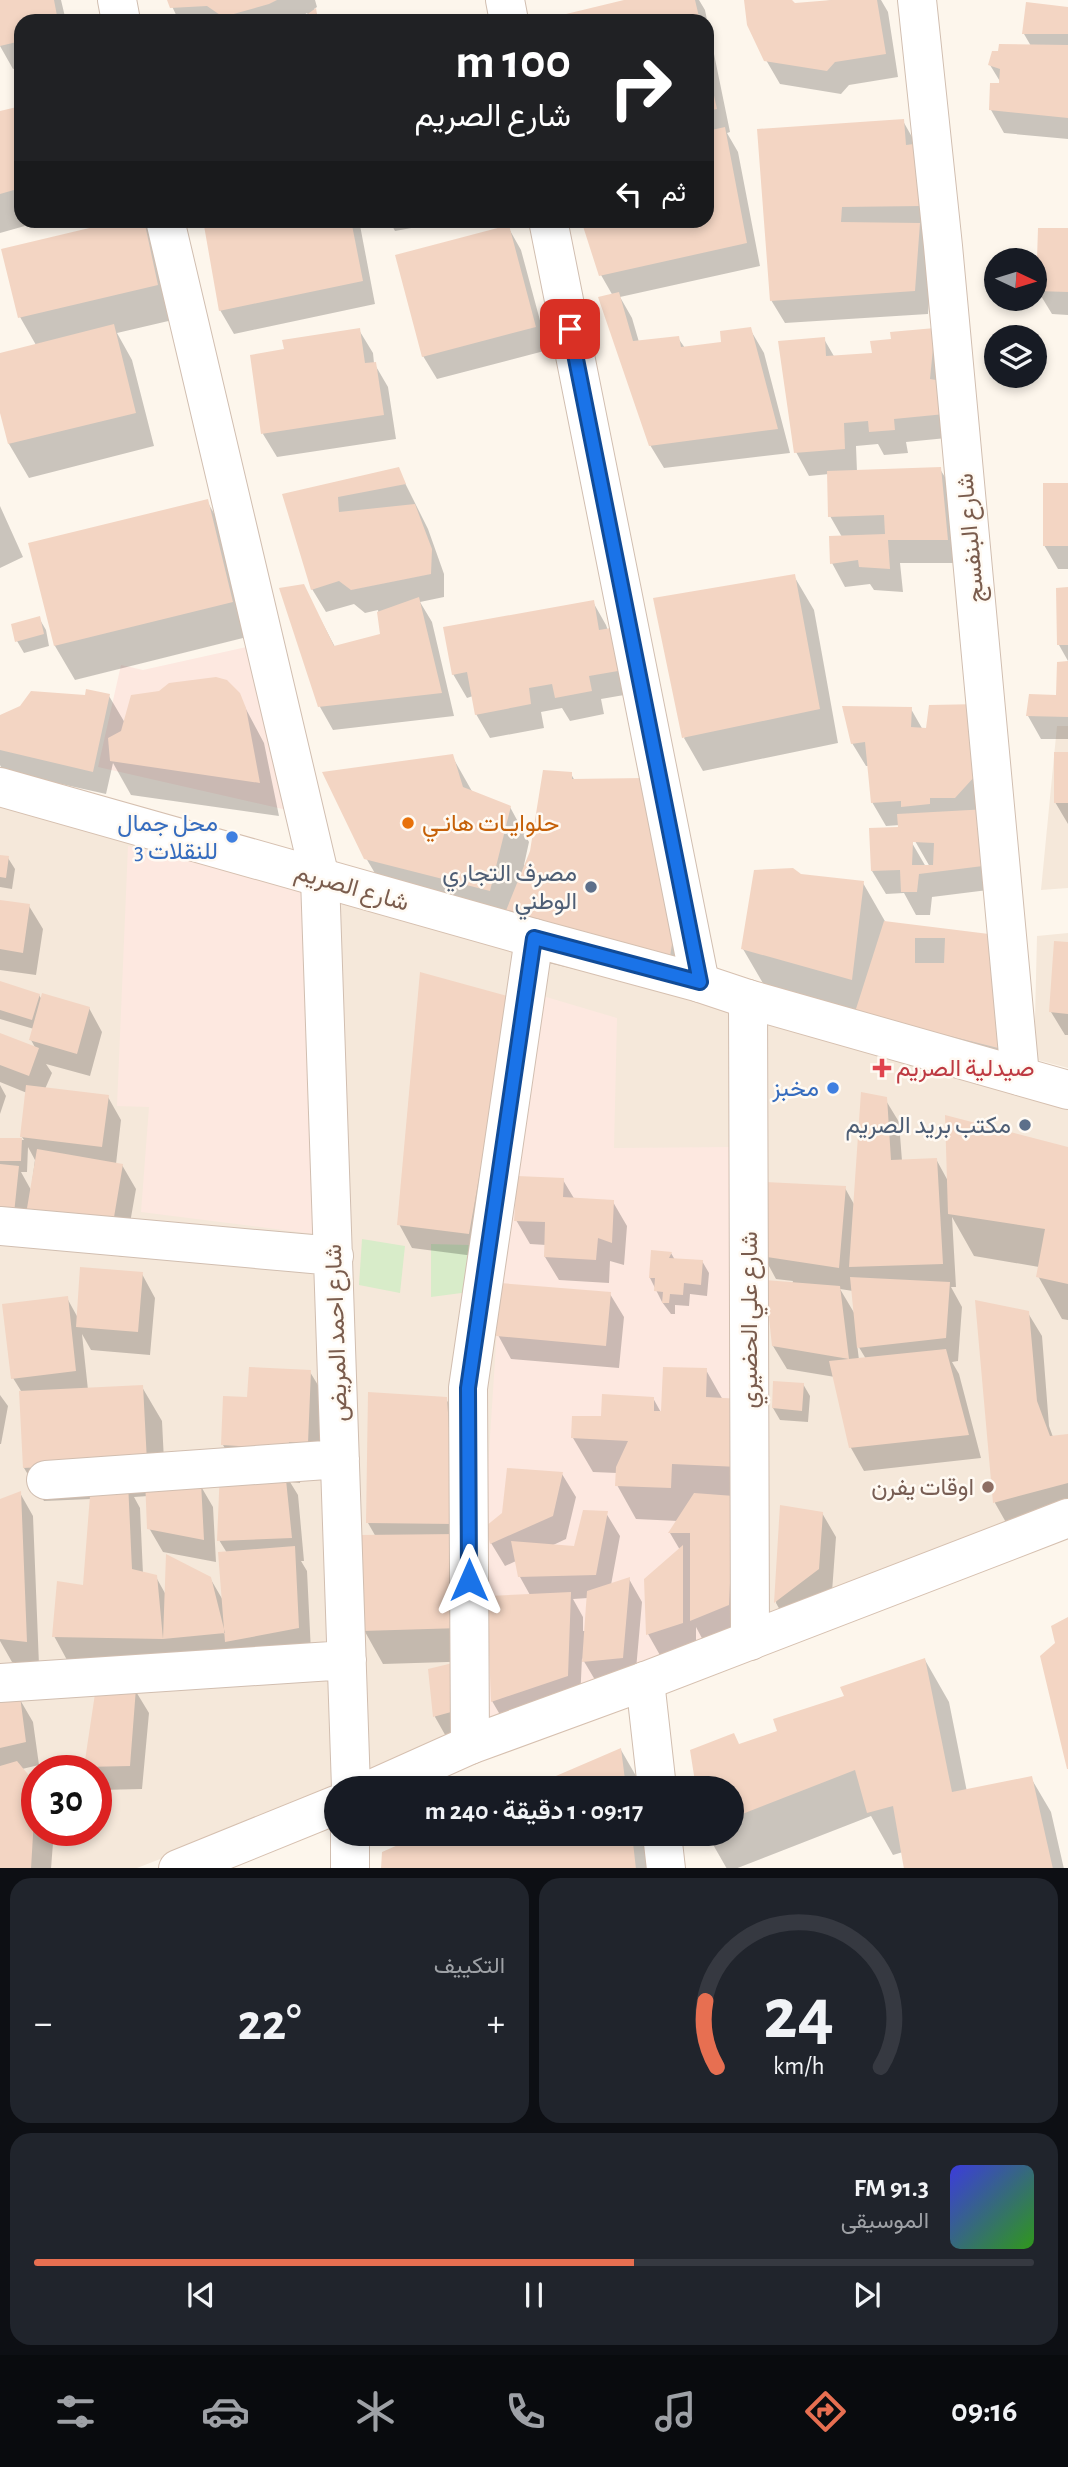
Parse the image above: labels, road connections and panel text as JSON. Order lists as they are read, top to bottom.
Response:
{
  "streets": {
    "street": [
      "شارع البنفسج",
      "شارع الصريم",
      "شارع علي الحضيري",
      "شارع احمد المريض"
    ]
  },
  "crossings": [
    ["شارع البنفسج", "شارع الصريم"],
    ["شارع الصريم", "شارع علي الحضيري"],
    ["شارع الصريم", "شارع احمد المريض"]
  ],
  "places": {
    "other": [
      "حلوايـات هانـي",
      "محل جمال 3 للنقلات",
      "مصرف التجاري الوطني",
      "مخبز",
      "مكتب بريد الصريم",
      "اوقات يفرن"
    ],
    "health": ["صيدلية الصريم"]
  },
  "north": "right",
  "page": {
    "turn": ["100 m", "شارع الصريم"],
    "then": "ثم",
    "limit": "30",
    "trip": "09:17 · 1 دقيقة · 240 m",
    "tile": "التكييف",
    "heat": ["−", "22°", "+"],
    "song": ["91.3 FM", "الموسيقى"],
    "tabs": "09:16",
    "gauge": ["24", "km/h"]
  }
}
